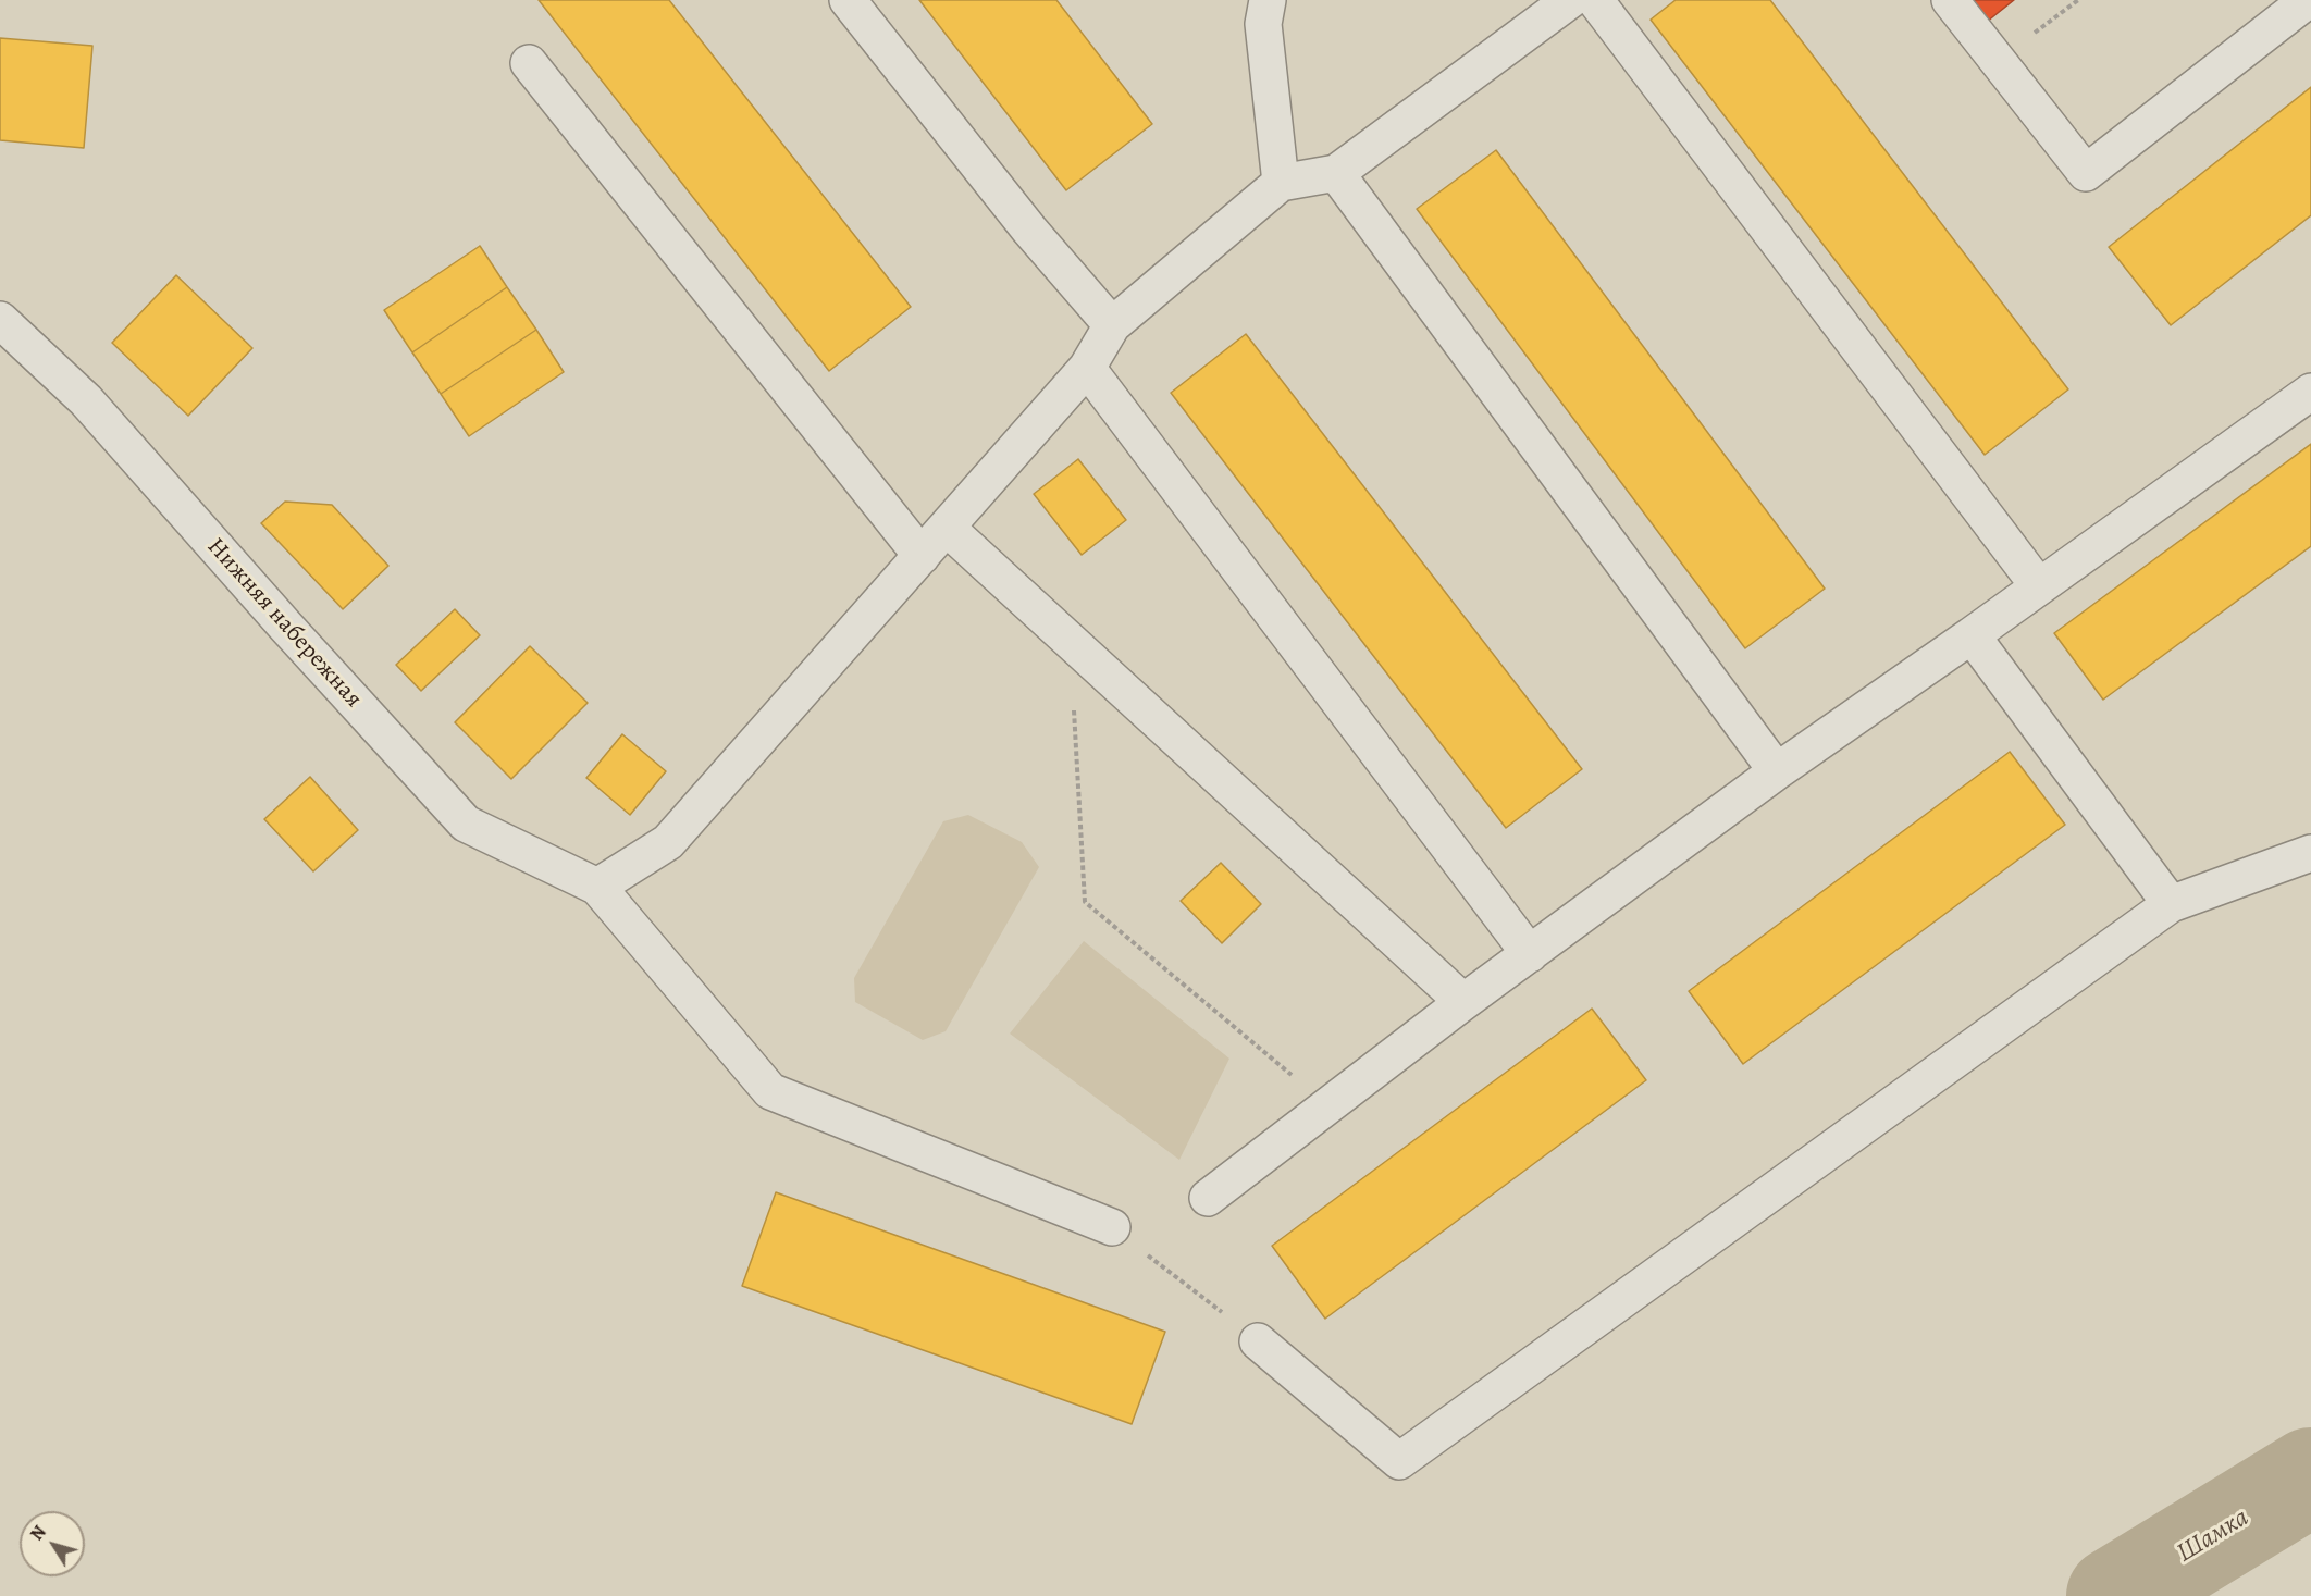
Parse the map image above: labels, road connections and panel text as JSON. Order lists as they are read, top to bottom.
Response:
{
  "streets": {
    "street": ["Нижняя набережная"]
  },
  "water": ["Шамка"],
  "north": "top left"
}
